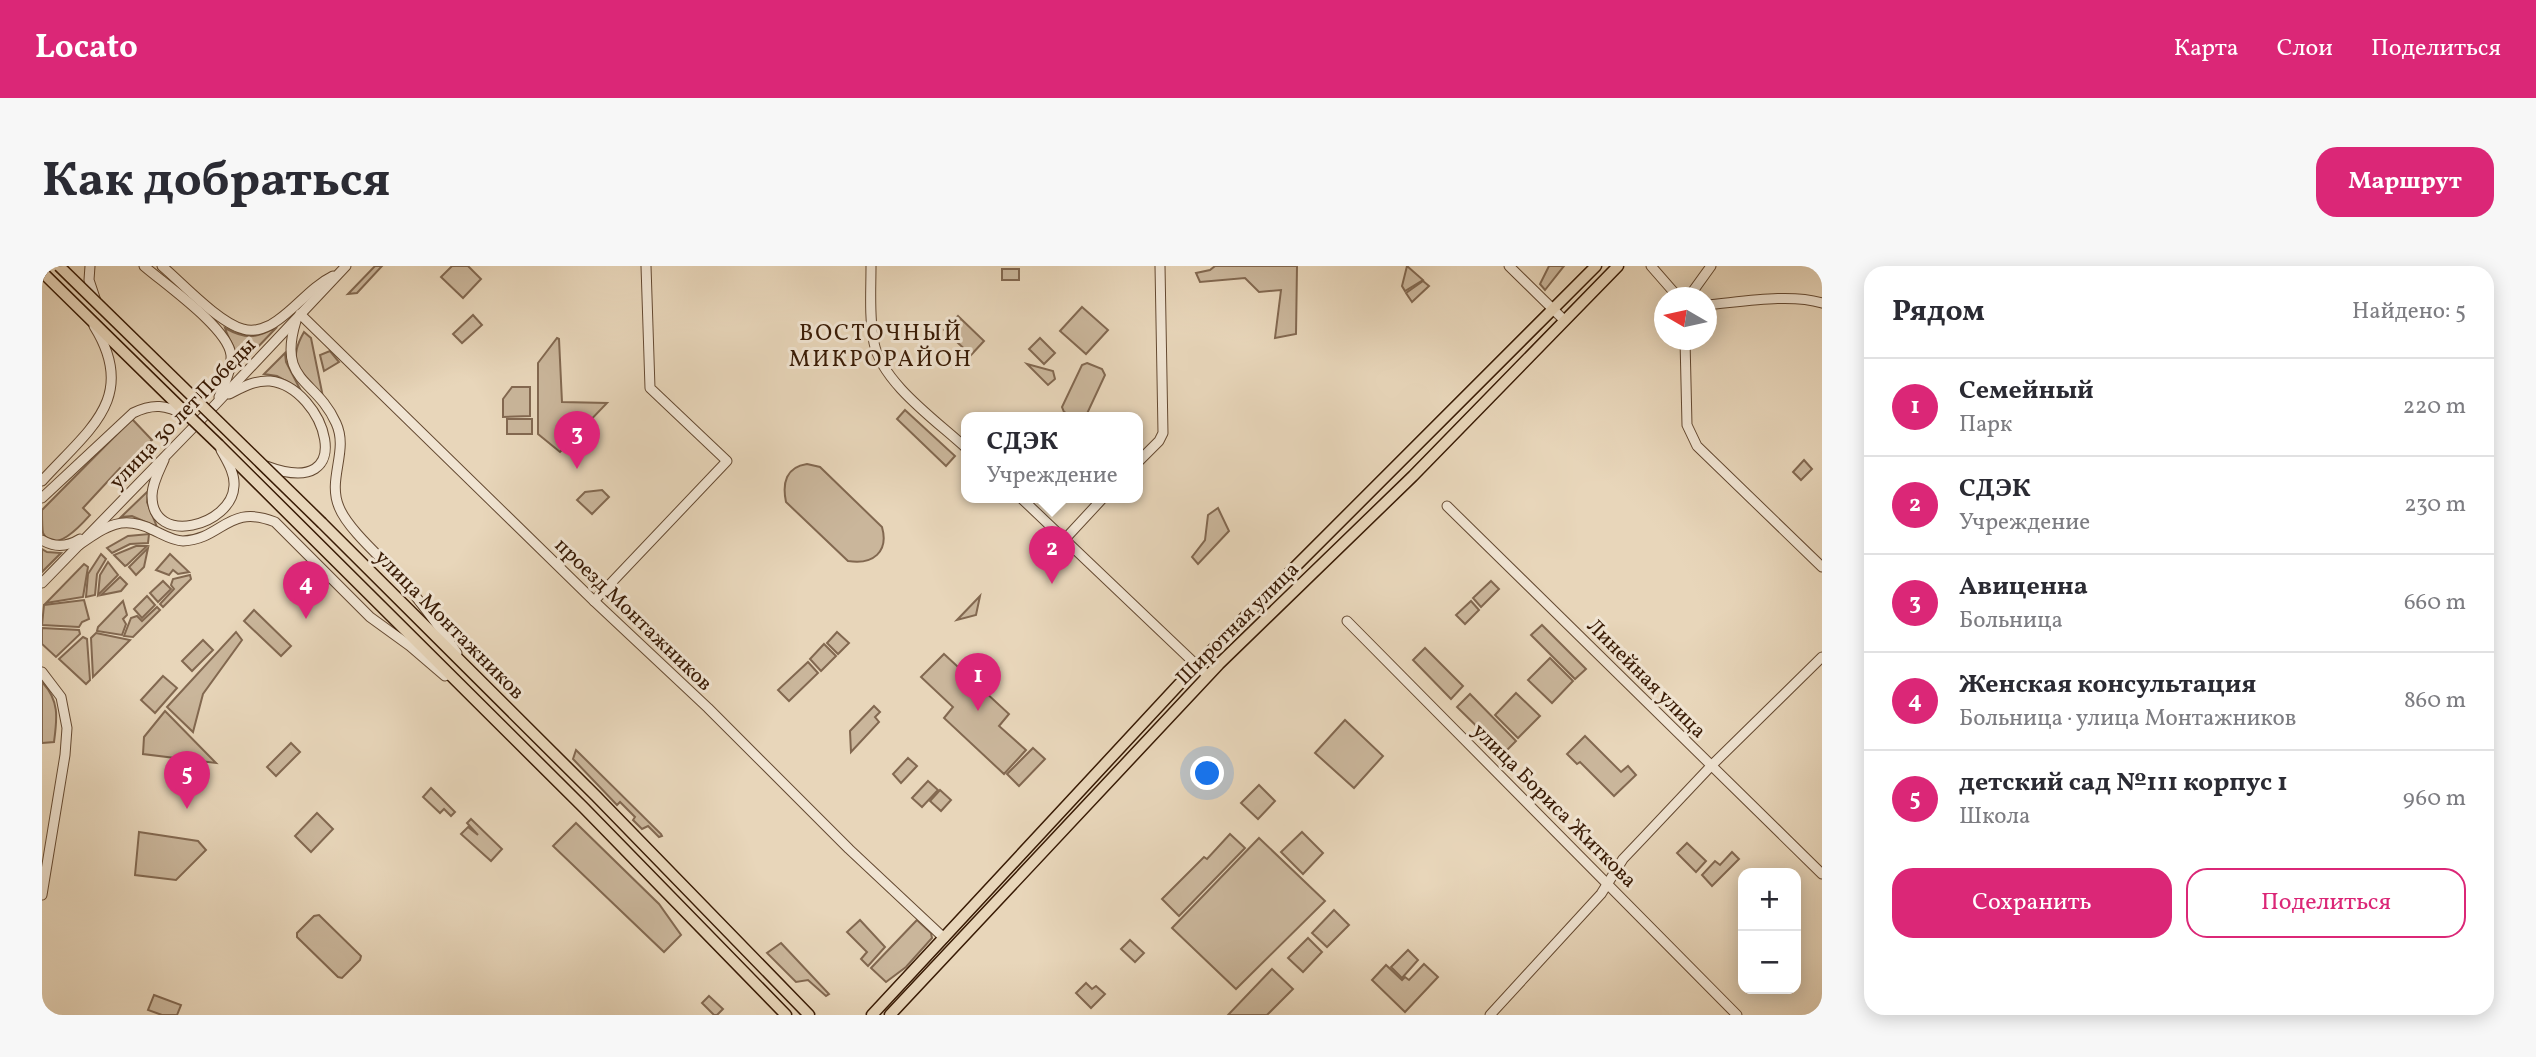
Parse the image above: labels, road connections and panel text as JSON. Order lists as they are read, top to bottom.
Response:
{
  "streets": {
    "main road": ["Широтная улица", "улица Монтажников"],
    "street": [
      "улица 30 лет Победы",
      "проезд Монтажников",
      "Линейная улица",
      "улица Бориса Житкова"
    ]
  },
  "crossings": [
    ["улица 30 лет Победы", "проезд Монтажников"],
    ["проезд Монтажников", "Широтная улица"]
  ],
  "districts": ["ВОСТОЧНЫЙ МИКРОРАЙОН"],
  "north": "left",
  "page": {
    "header": "Locato",
    "nav": ["Карта", "Слои", "Поделиться"],
    "buttons": [
      "Маршрут",
      ["Сохранить", "Поделиться"]
    ],
    "title": "Как добраться",
    "heading": ["Рядом", "Найдено: 5"],
    "list": [
      {
        "mark": "1",
        "name": "Семейный",
        "note": "Парк",
        "value": "220 m"
      },
      {
        "mark": "2",
        "name": "СДЭК",
        "note": "Учреждение",
        "value": "230 m"
      },
      {
        "mark": "3",
        "name": "Авиценна",
        "note": "Больница",
        "value": "660 m"
      },
      {
        "mark": "4",
        "name": "Женская консультация",
        "note": "Больница · улица Монтажников",
        "value": "860 m"
      },
      {
        "mark": "5",
        "name": "детский сад №111 корпус 1",
        "note": "Школа",
        "value": "960 m"
      }
    ],
    "pins": [
      "3",
      "2",
      "4",
      "1",
      "5"
    ],
    "popup": ["СДЭК", "Учреждение"],
    "map_buttons": ["+", "−"]
  }
}
